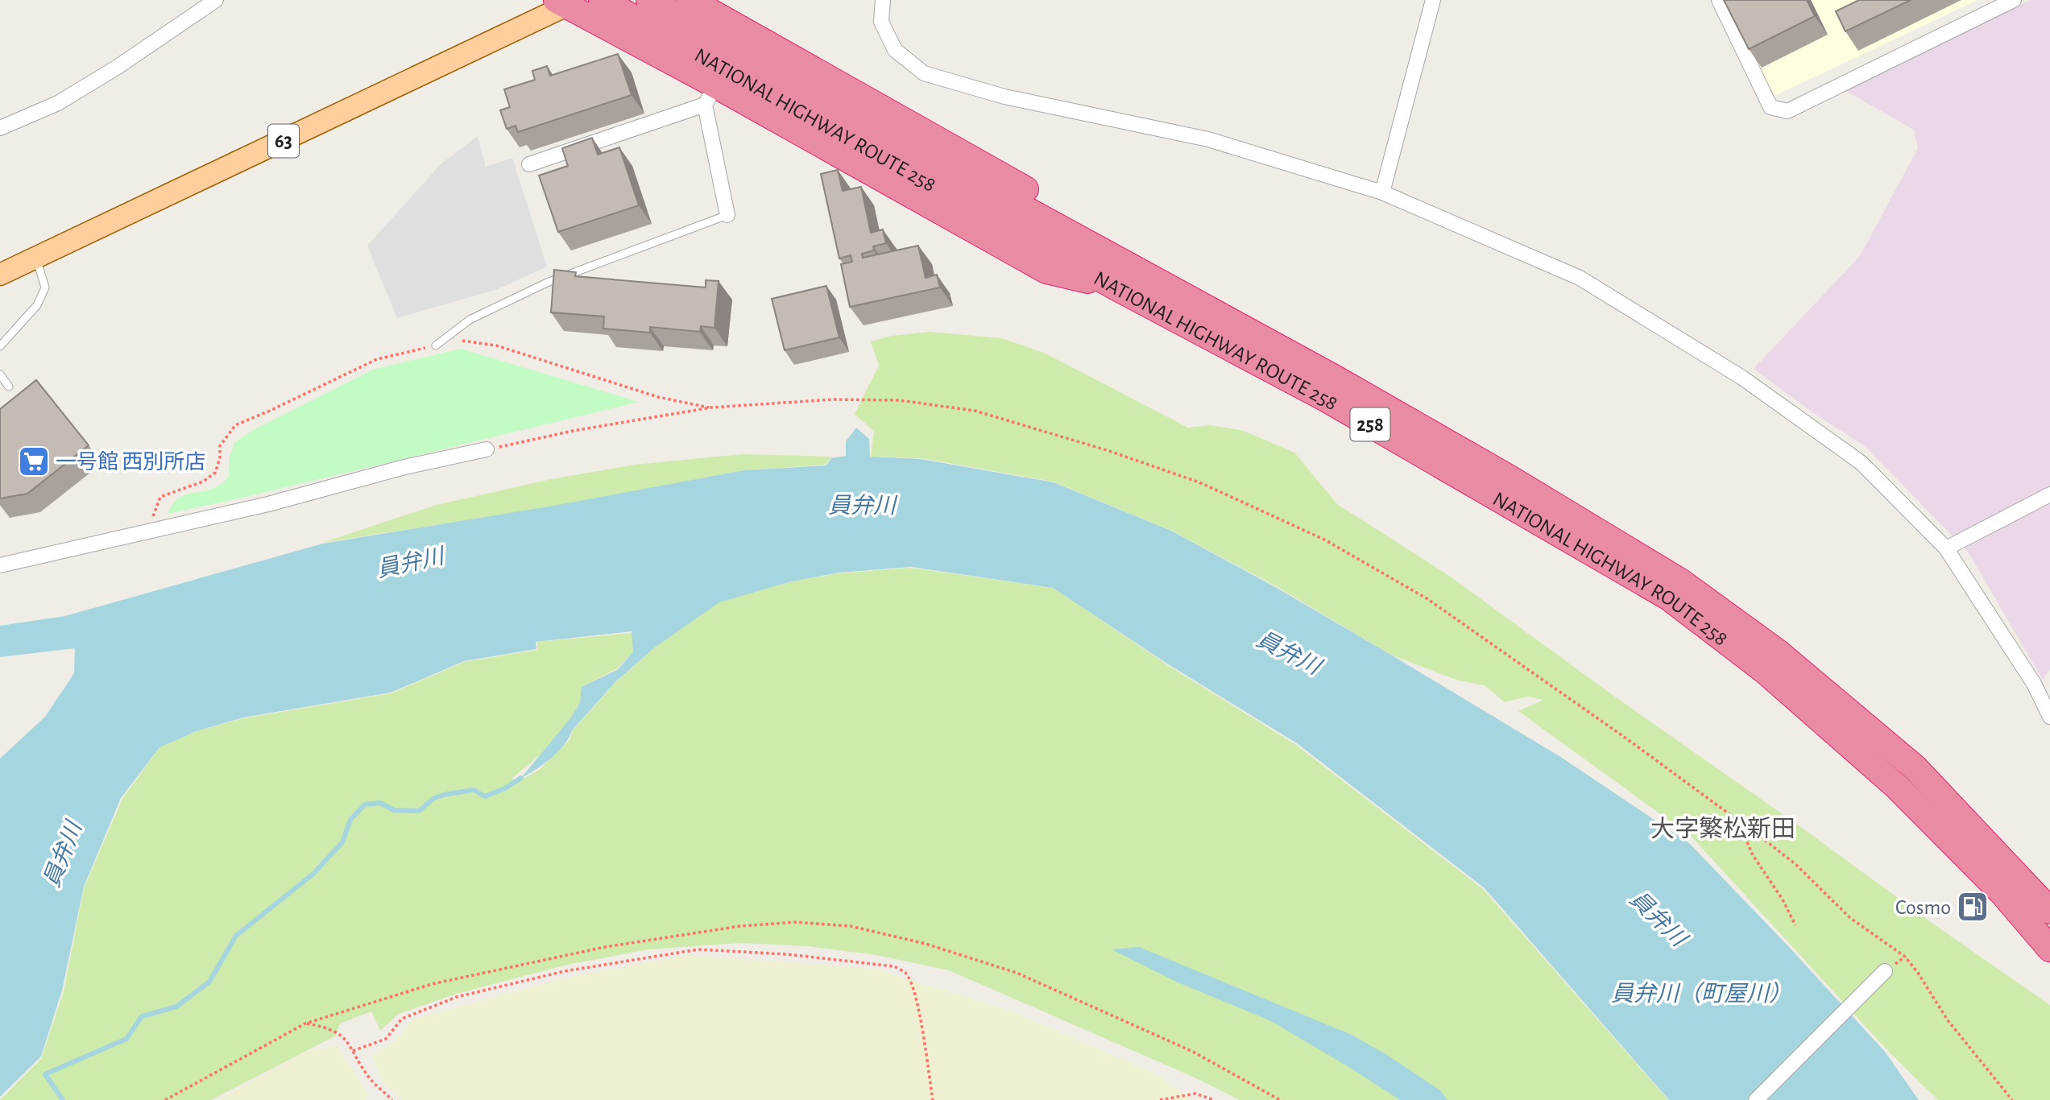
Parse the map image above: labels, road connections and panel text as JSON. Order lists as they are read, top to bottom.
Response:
{
  "streets": {
    "highway": ["NATIONAL HIGHWAY ROUTE 258", "258"],
    "main road": ["63"]
  },
  "districts": ["大字繁松新田"],
  "water": ["員弁川", "員弁川（町屋川）"],
  "places": {
    "supermarket": ["一号館 西別所店"],
    "fuel station": ["Cosmo"]
  }
}
